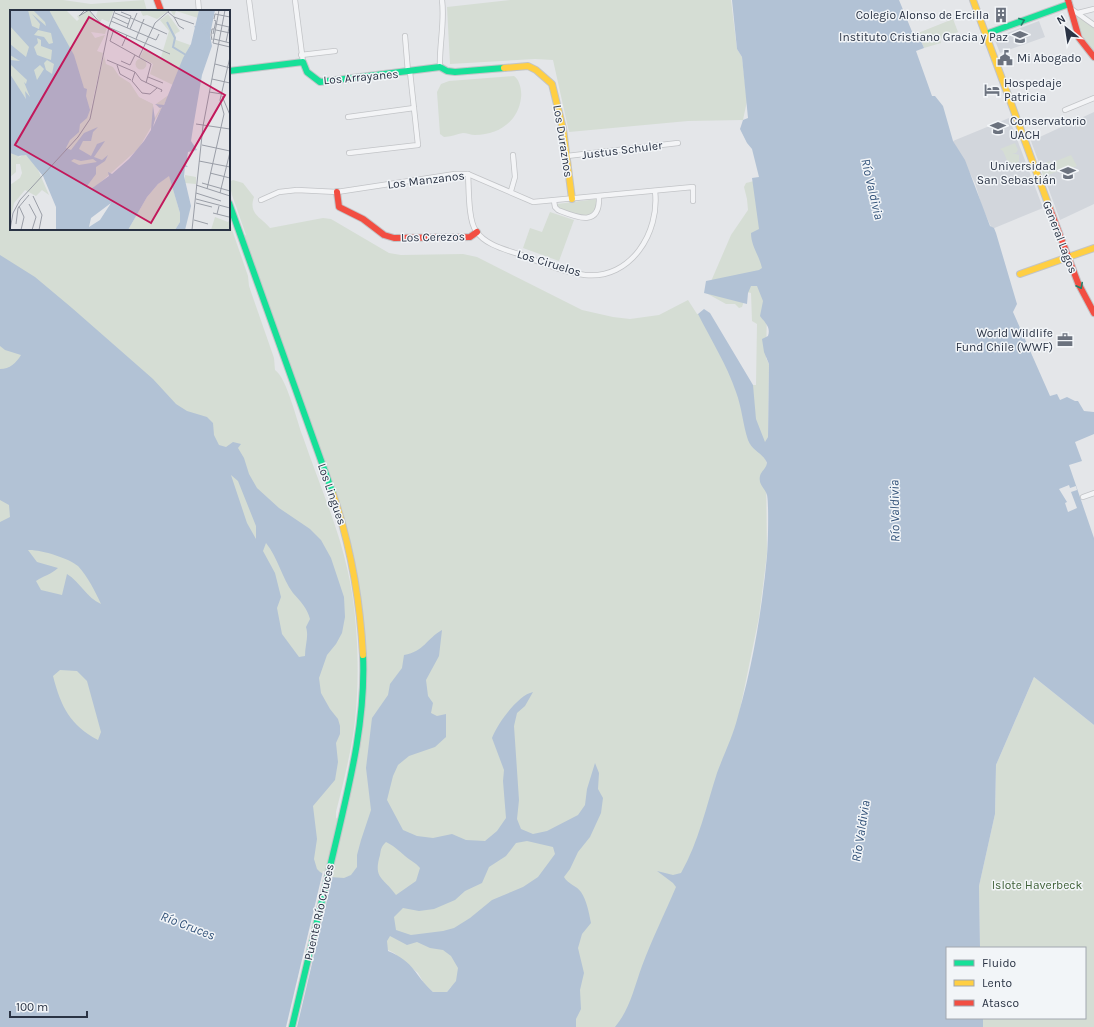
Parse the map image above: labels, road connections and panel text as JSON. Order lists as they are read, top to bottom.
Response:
{
  "streets": {
    "main road": [
      "Los Arrayanes",
      "Los Duraznos",
      "Los Cerezos",
      "General Lagos",
      "Los Lingues",
      "Puente Río Cruces"
    ],
    "street": ["Justus Schuler", "Los Manzanos", "Los Ciruelos"]
  },
  "crossings": [
    ["Los Arrayanes", "Los Duraznos"],
    ["Los Duraznos", "Justus Schuler"],
    ["Los Duraznos", "Los Manzanos"],
    ["Los Manzanos", "Los Cerezos"],
    ["Los Manzanos", "Los Ciruelos"],
    ["Los Cerezos", "Los Ciruelos"],
    ["Los Lingues", "Puente Río Cruces"]
  ],
  "water": ["Río Valdivia", "Río Cruces"],
  "parks": ["Islote Haverbeck"],
  "places": {
    "building": ["Colegio Alonso de Ercilla"],
    "school or university": ["Instituto Cristiano Gracia y Paz", "Conservatorio UACH", "Universidad San Sebastián"],
    "public building": ["Mi Abogado"],
    "hotel": ["Hospedaje Patricia"],
    "office": ["World Wildlife Fund Chile (WWF)"]
  },
  "legend": ["Fluido", "Lento", "Atasco"],
  "scale_bar": "100 m",
  "north": "top left"
}
